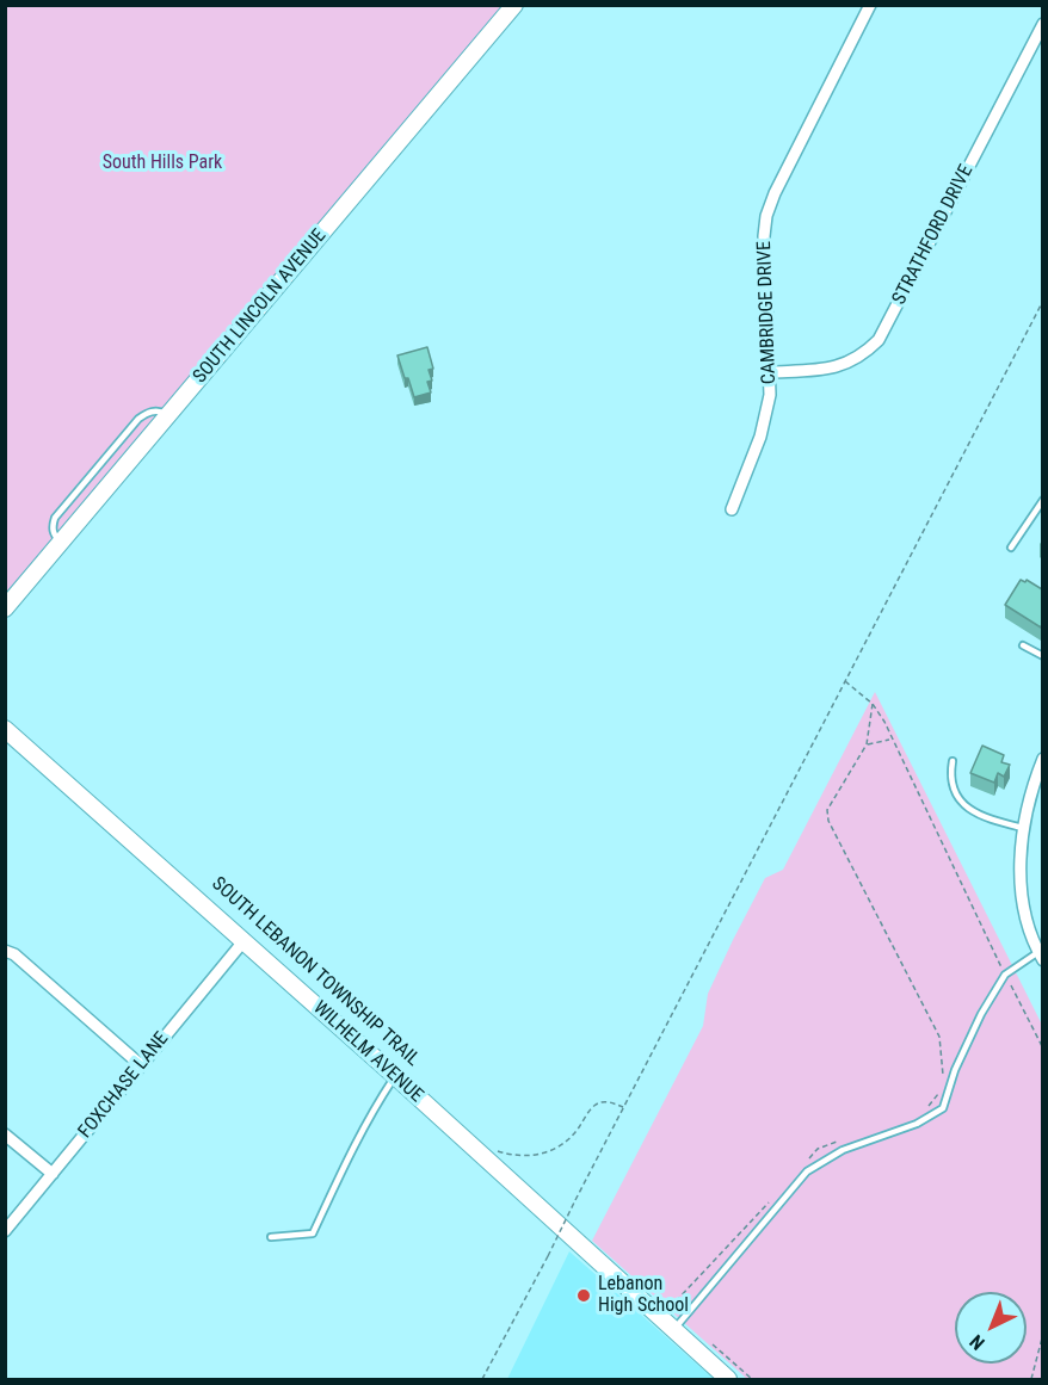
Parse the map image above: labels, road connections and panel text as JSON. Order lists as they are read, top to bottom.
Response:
{
  "streets": {
    "street": [
      "STRATHFORD DRIVE",
      "SOUTH LINCOLN AVENUE",
      "CAMBRIDGE DRIVE",
      "WILHELM AVENUE",
      "FOXCHASE LANE"
    ]
  },
  "crossings": [
    ["STRATHFORD DRIVE", "CAMBRIDGE DRIVE"],
    ["WILHELM AVENUE", "FOXCHASE LANE"]
  ],
  "parks": ["South Hills Park"],
  "places": ["Lebanon High School"],
  "north": "bottom left"
}
